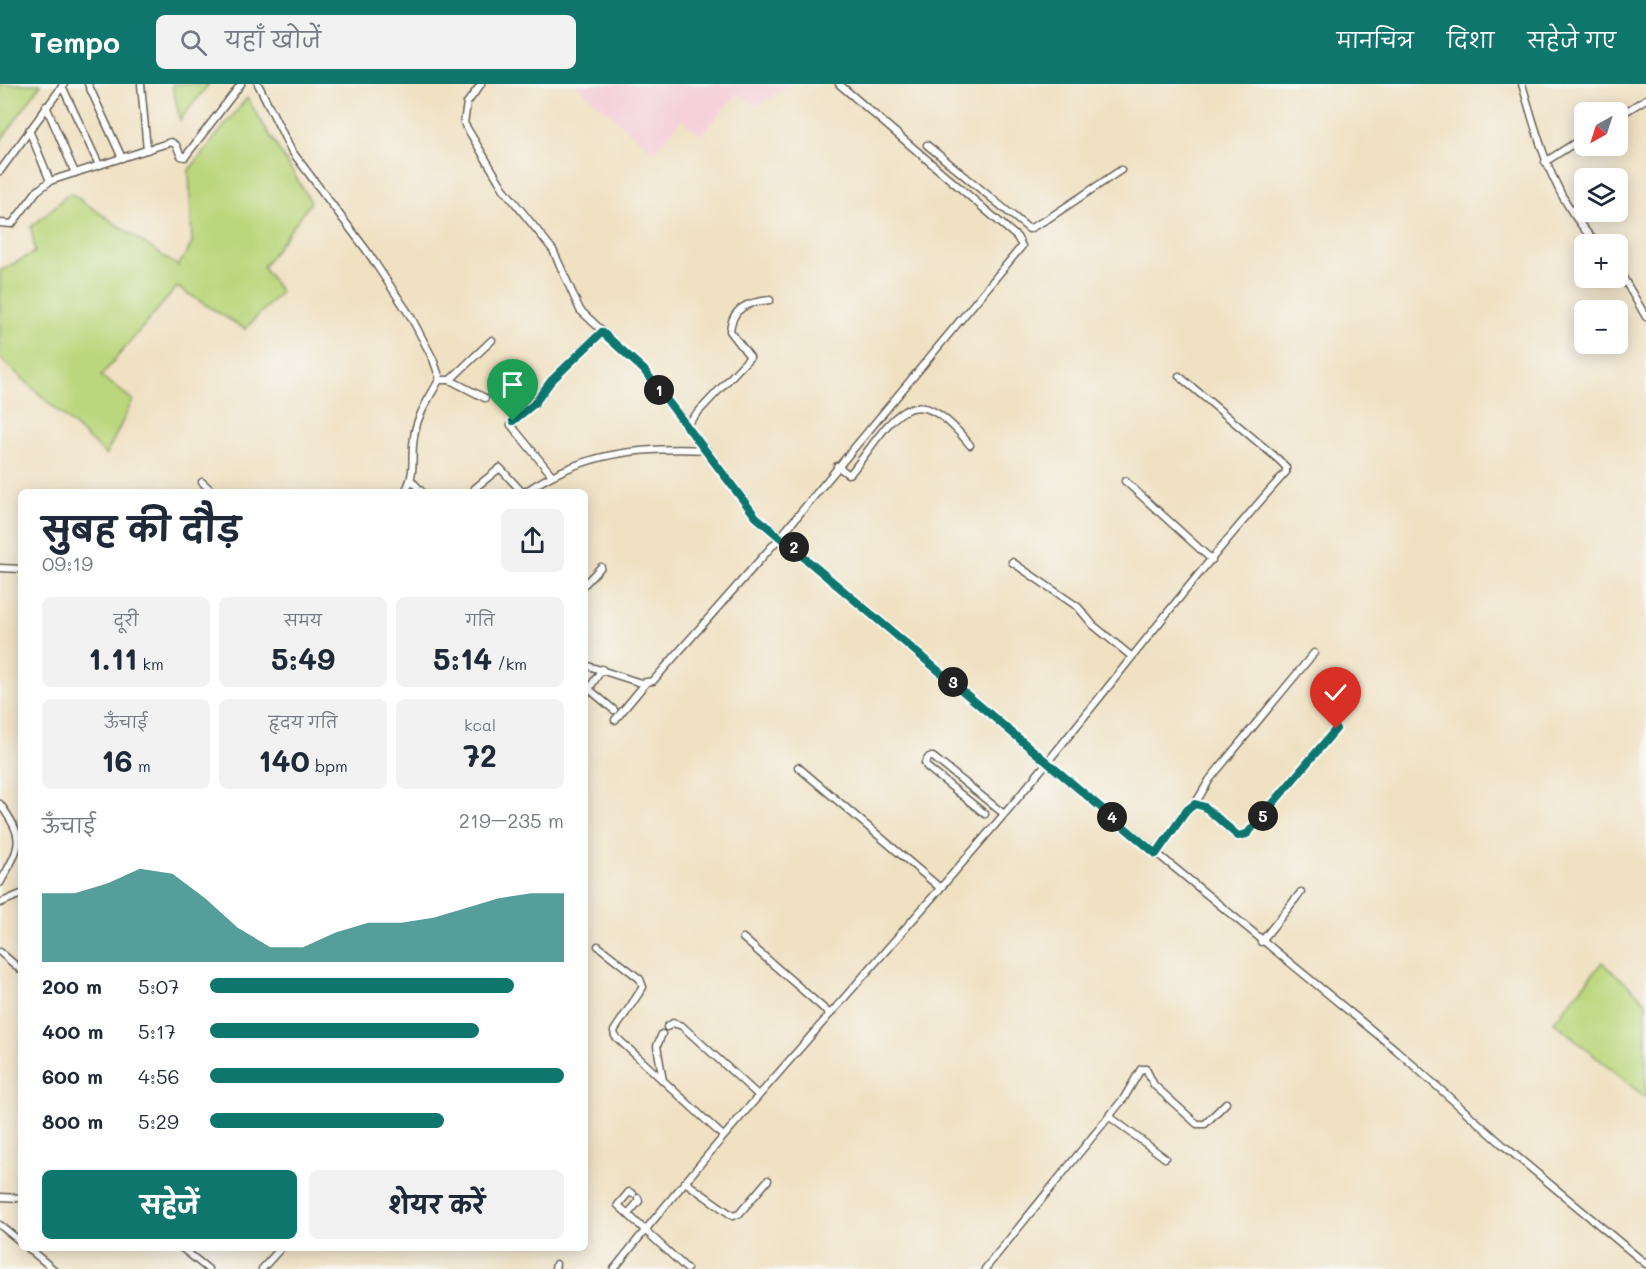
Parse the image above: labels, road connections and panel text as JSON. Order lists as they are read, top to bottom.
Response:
{
  "north": "bottom left",
  "page": {
    "header": "Tempo",
    "search": "यहाँ खोजें",
    "nav": ["मानचित्र", "दिशा", "सहेजे गए"],
    "map_buttons": ["+", "−"],
    "pins": [
      "1",
      "2",
      "3",
      "5",
      "4"
    ],
    "heading": ["सुबह की दौड़", "09:19"],
    "stats": [
      ["दूरी", "1.11 km"],
      ["समय", "5:49"],
      ["गति", "5:14 /km"],
      ["ऊँचाई", "16 m"],
      ["हृदय गति", "140 bpm"],
      ["kcal", "72"]
    ],
    "chart": ["ऊँचाई", "219–235 m"],
    "list": [
      {
        "name": "200 m",
        "note": "5:07"
      },
      {
        "name": "400 m",
        "note": "5:17"
      },
      {
        "name": "600 m",
        "note": "4:56"
      },
      {
        "name": "800 m",
        "note": "5:29"
      }
    ],
    "buttons": ["सहेजें", "शेयर करें"]
  }
}
